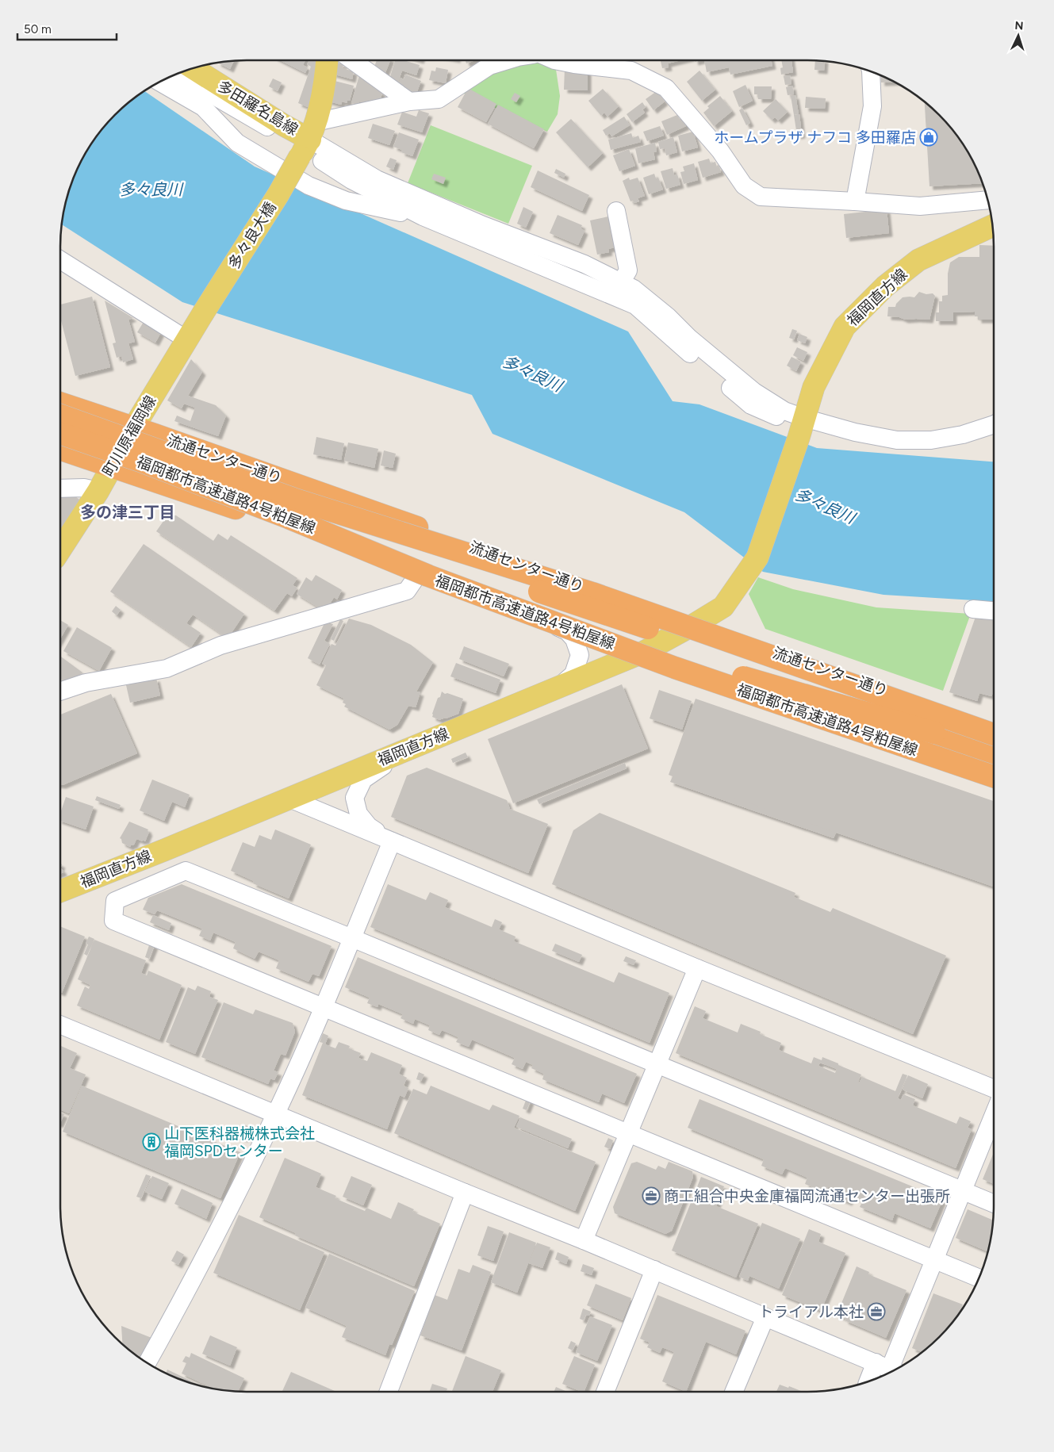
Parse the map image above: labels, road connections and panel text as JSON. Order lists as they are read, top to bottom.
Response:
{
  "streets": {
    "highway": ["流通センター通り", "福岡都市高速道路4号粕屋線"],
    "main road": [
      "多田羅名島線",
      "多々良大橋",
      "福岡直方線",
      "町川原福岡線"
    ]
  },
  "crossings": [
    ["多田羅名島線", "多々良大橋"],
    ["多々良大橋", "町川原福岡線"],
    ["福岡直方線", "流通センター通り"],
    ["町川原福岡線", "流通センター通り"]
  ],
  "districts": ["多の津三丁目"],
  "water": ["多々良川"],
  "places": {
    "shop": ["ホームプラザ ナフコ 多田羅店"],
    "building": ["山下医科器械株式会社 福岡SPDセンター"],
    "office": ["商工組合中央金庫福岡流通センター出張所", "トライアル本社"]
  },
  "scale_bar": "50 m",
  "north": "top"
}
